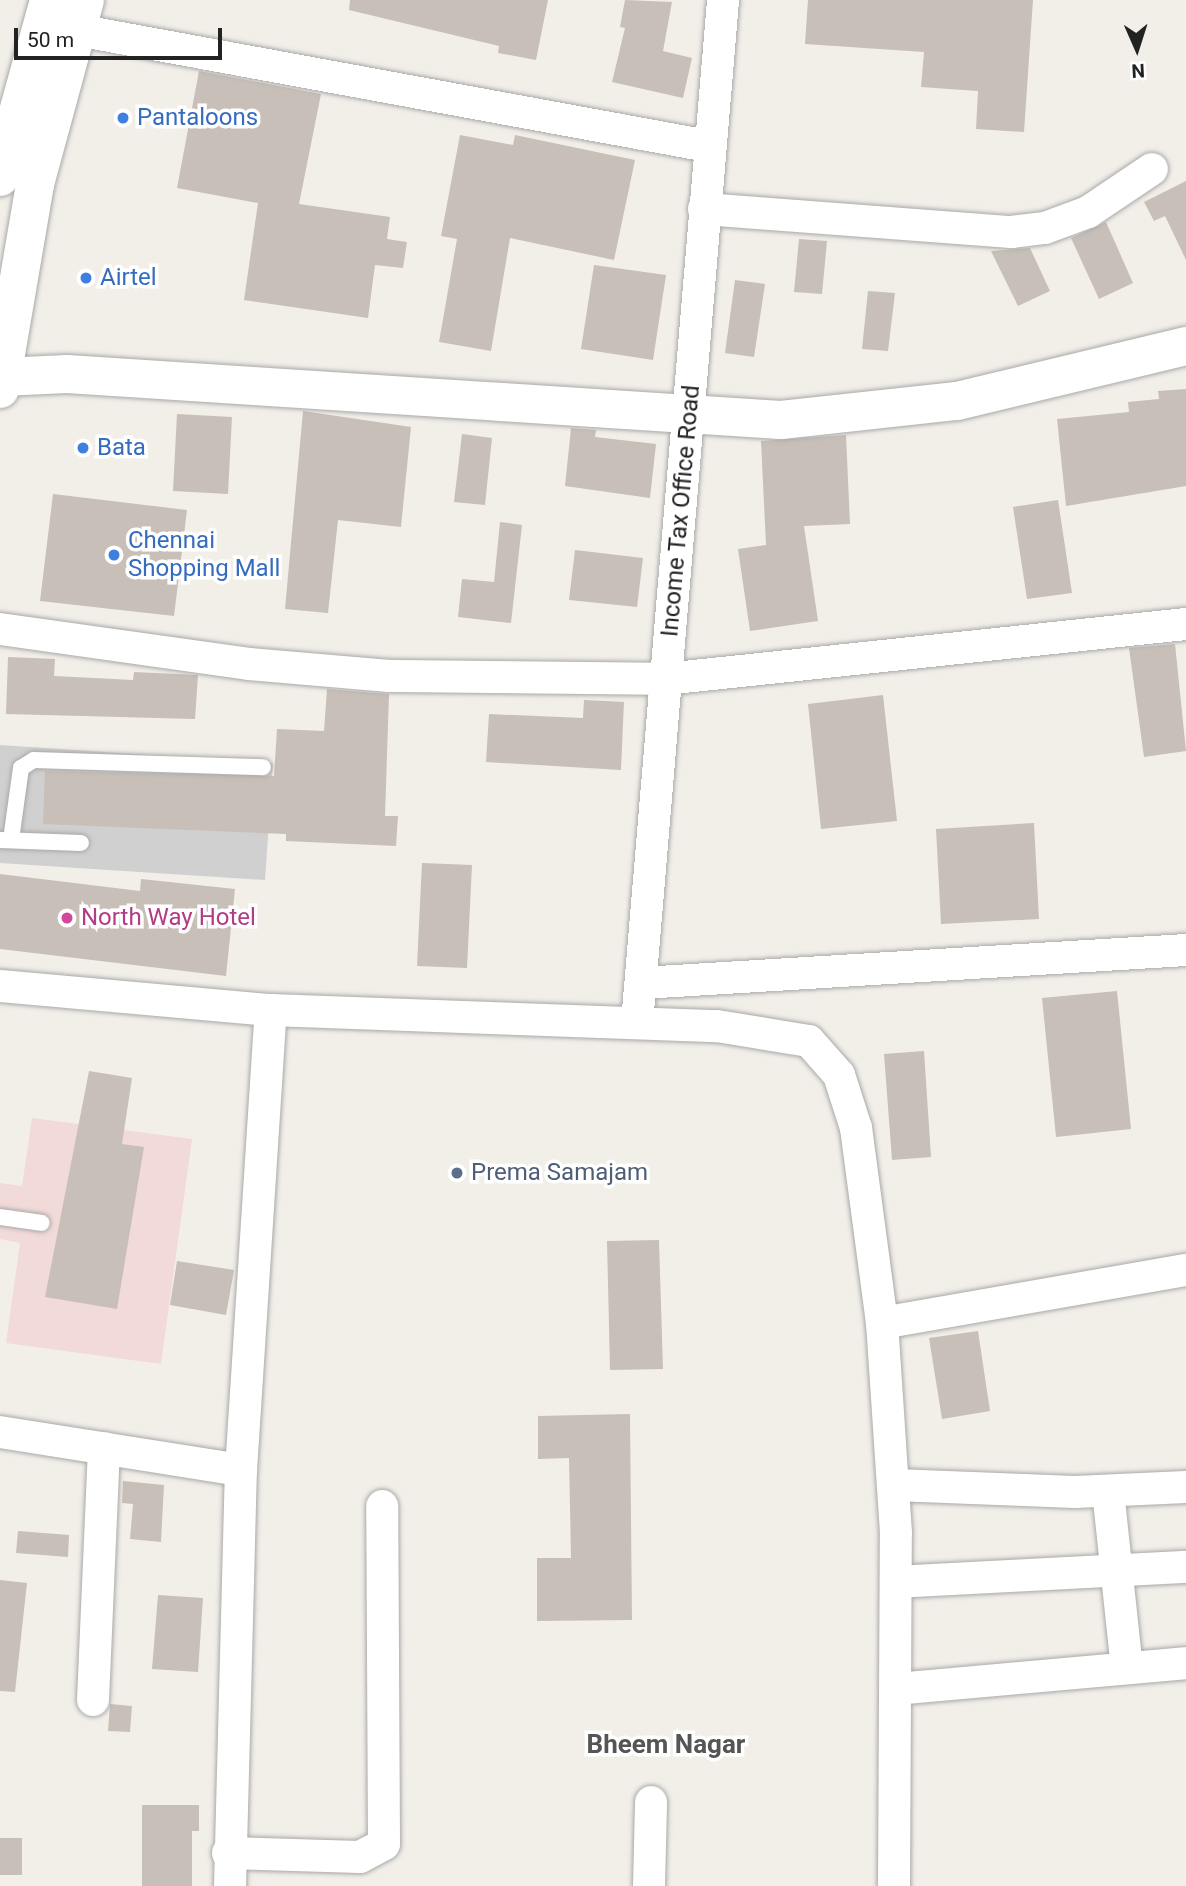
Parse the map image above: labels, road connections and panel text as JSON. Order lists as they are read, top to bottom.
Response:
{
  "streets": {
    "street": ["Income Tax Office Road"]
  },
  "districts": ["Bheem Nagar"],
  "places": [
    "Pantaloons",
    "Airtel",
    "Bata",
    "Chennai Shopping Mall",
    "North Way Hotel",
    "Prema Samajam"
  ],
  "scale_bar": "50 m",
  "north": "bottom"
}
